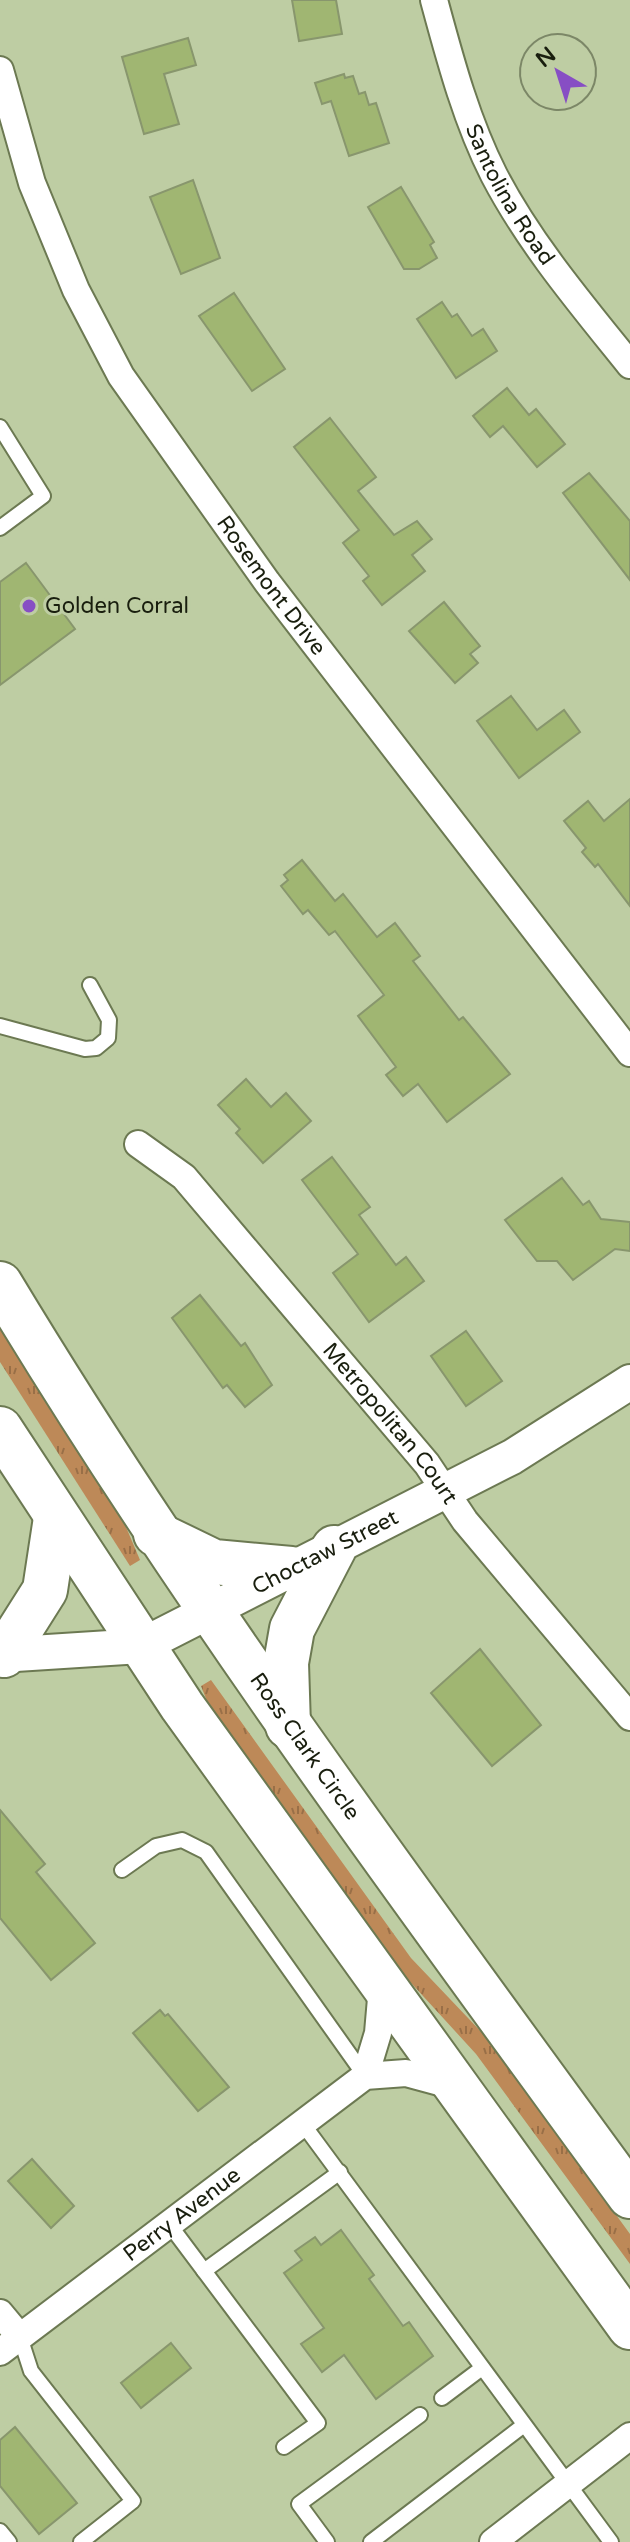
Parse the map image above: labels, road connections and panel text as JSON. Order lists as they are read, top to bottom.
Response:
{
  "streets": {
    "highway": ["Ross Clark Circle"],
    "street": [
      "Santolina Road",
      "Rosemont Drive",
      "Metropolitan Court",
      "Choctaw Street",
      "Perry Avenue"
    ]
  },
  "crossings": [
    ["Metropolitan Court", "Choctaw Street"],
    ["Choctaw Street", "Ross Clark Circle"]
  ],
  "places": ["Golden Corral"],
  "north": "top left"
}
